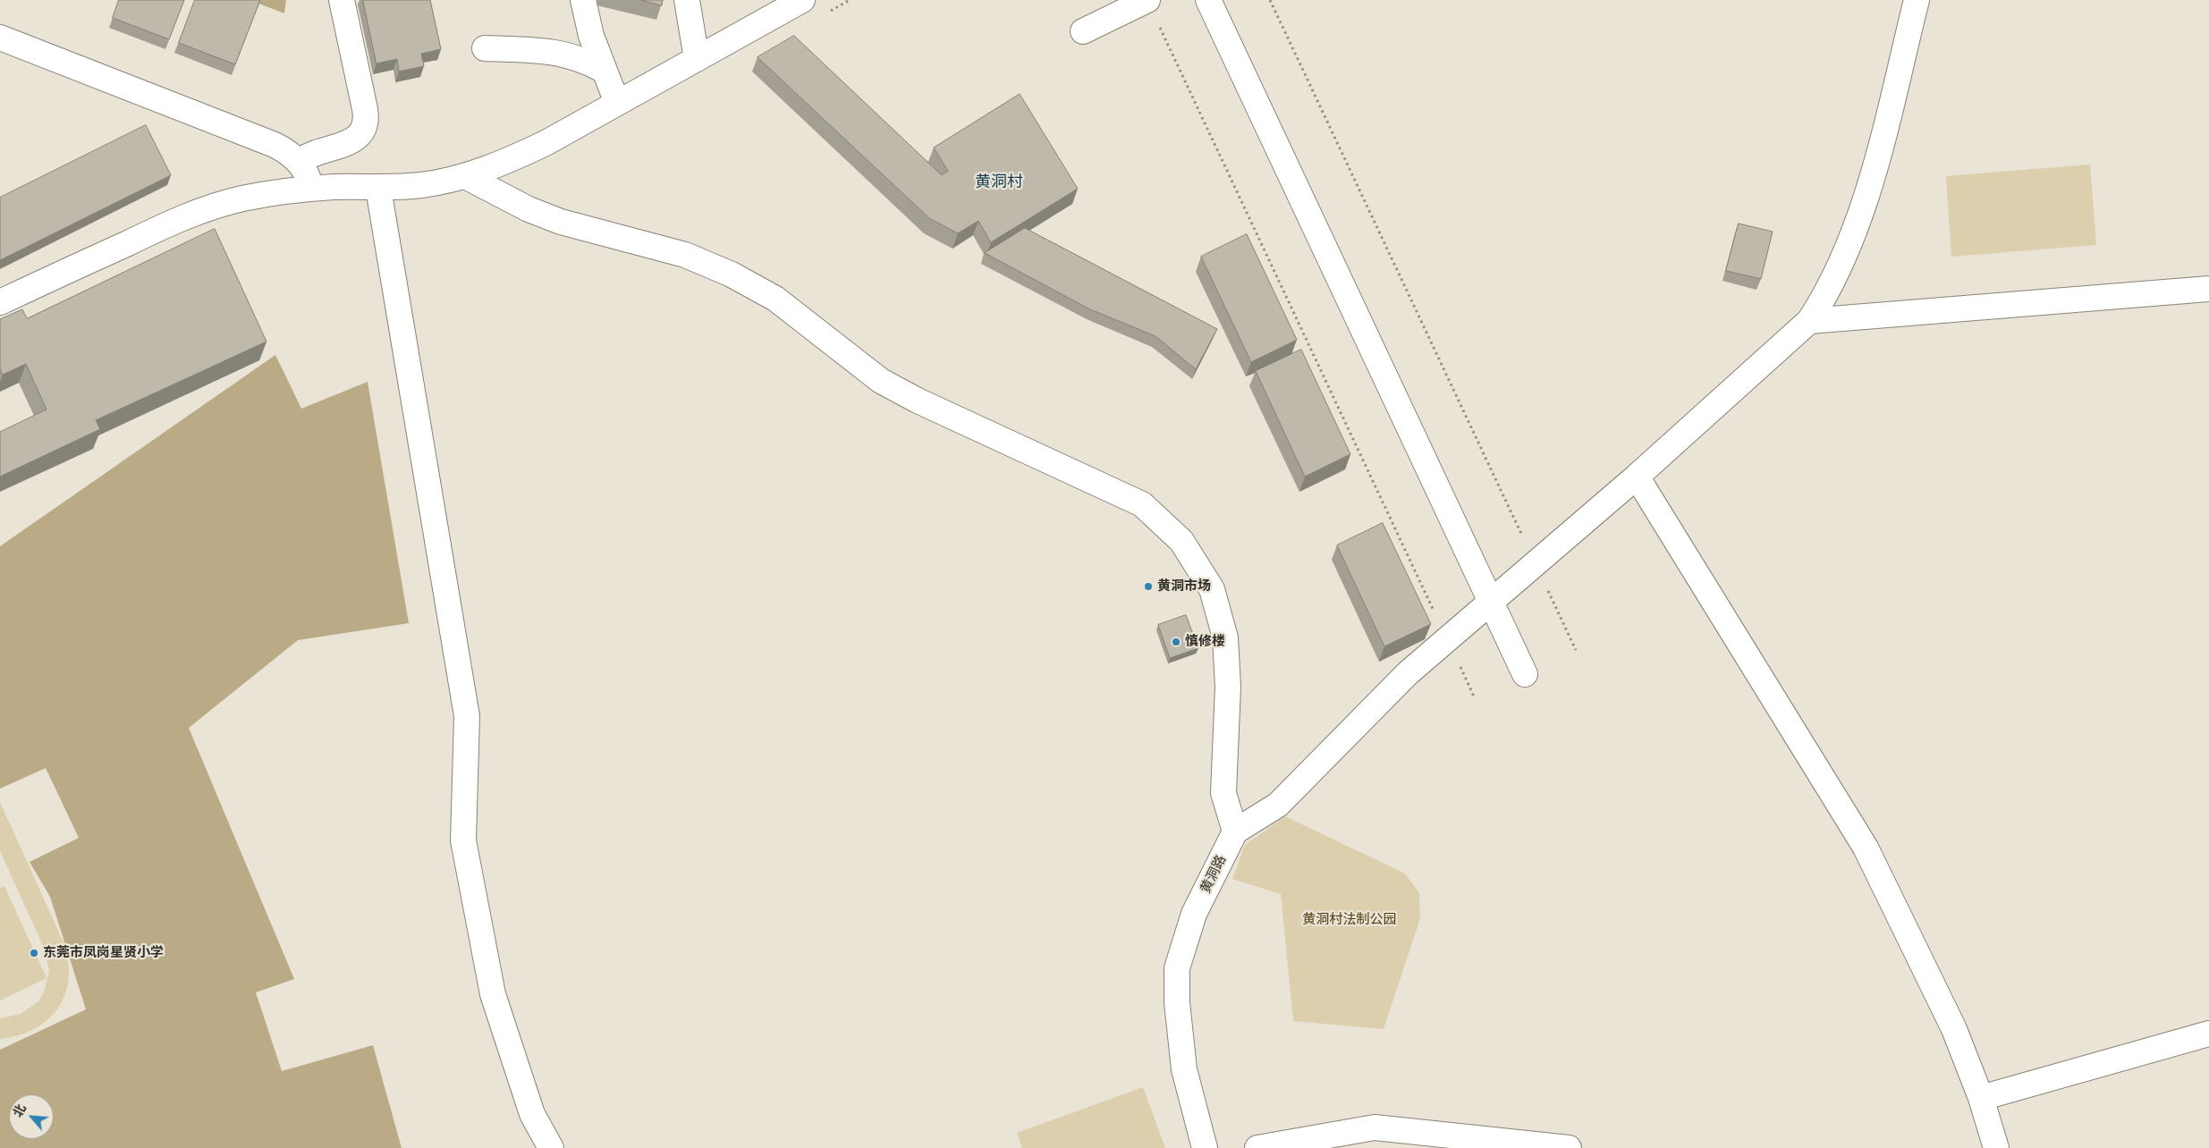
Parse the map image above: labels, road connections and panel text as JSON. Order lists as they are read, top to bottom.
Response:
{
  "streets": {
    "street": ["黄洞路"]
  },
  "districts": ["黄洞村"],
  "parks": ["黄洞村法制公园"],
  "places": ["黄洞市场", "慎修楼", "东莞市凤岗星贤小学"],
  "north": "top left"
}
